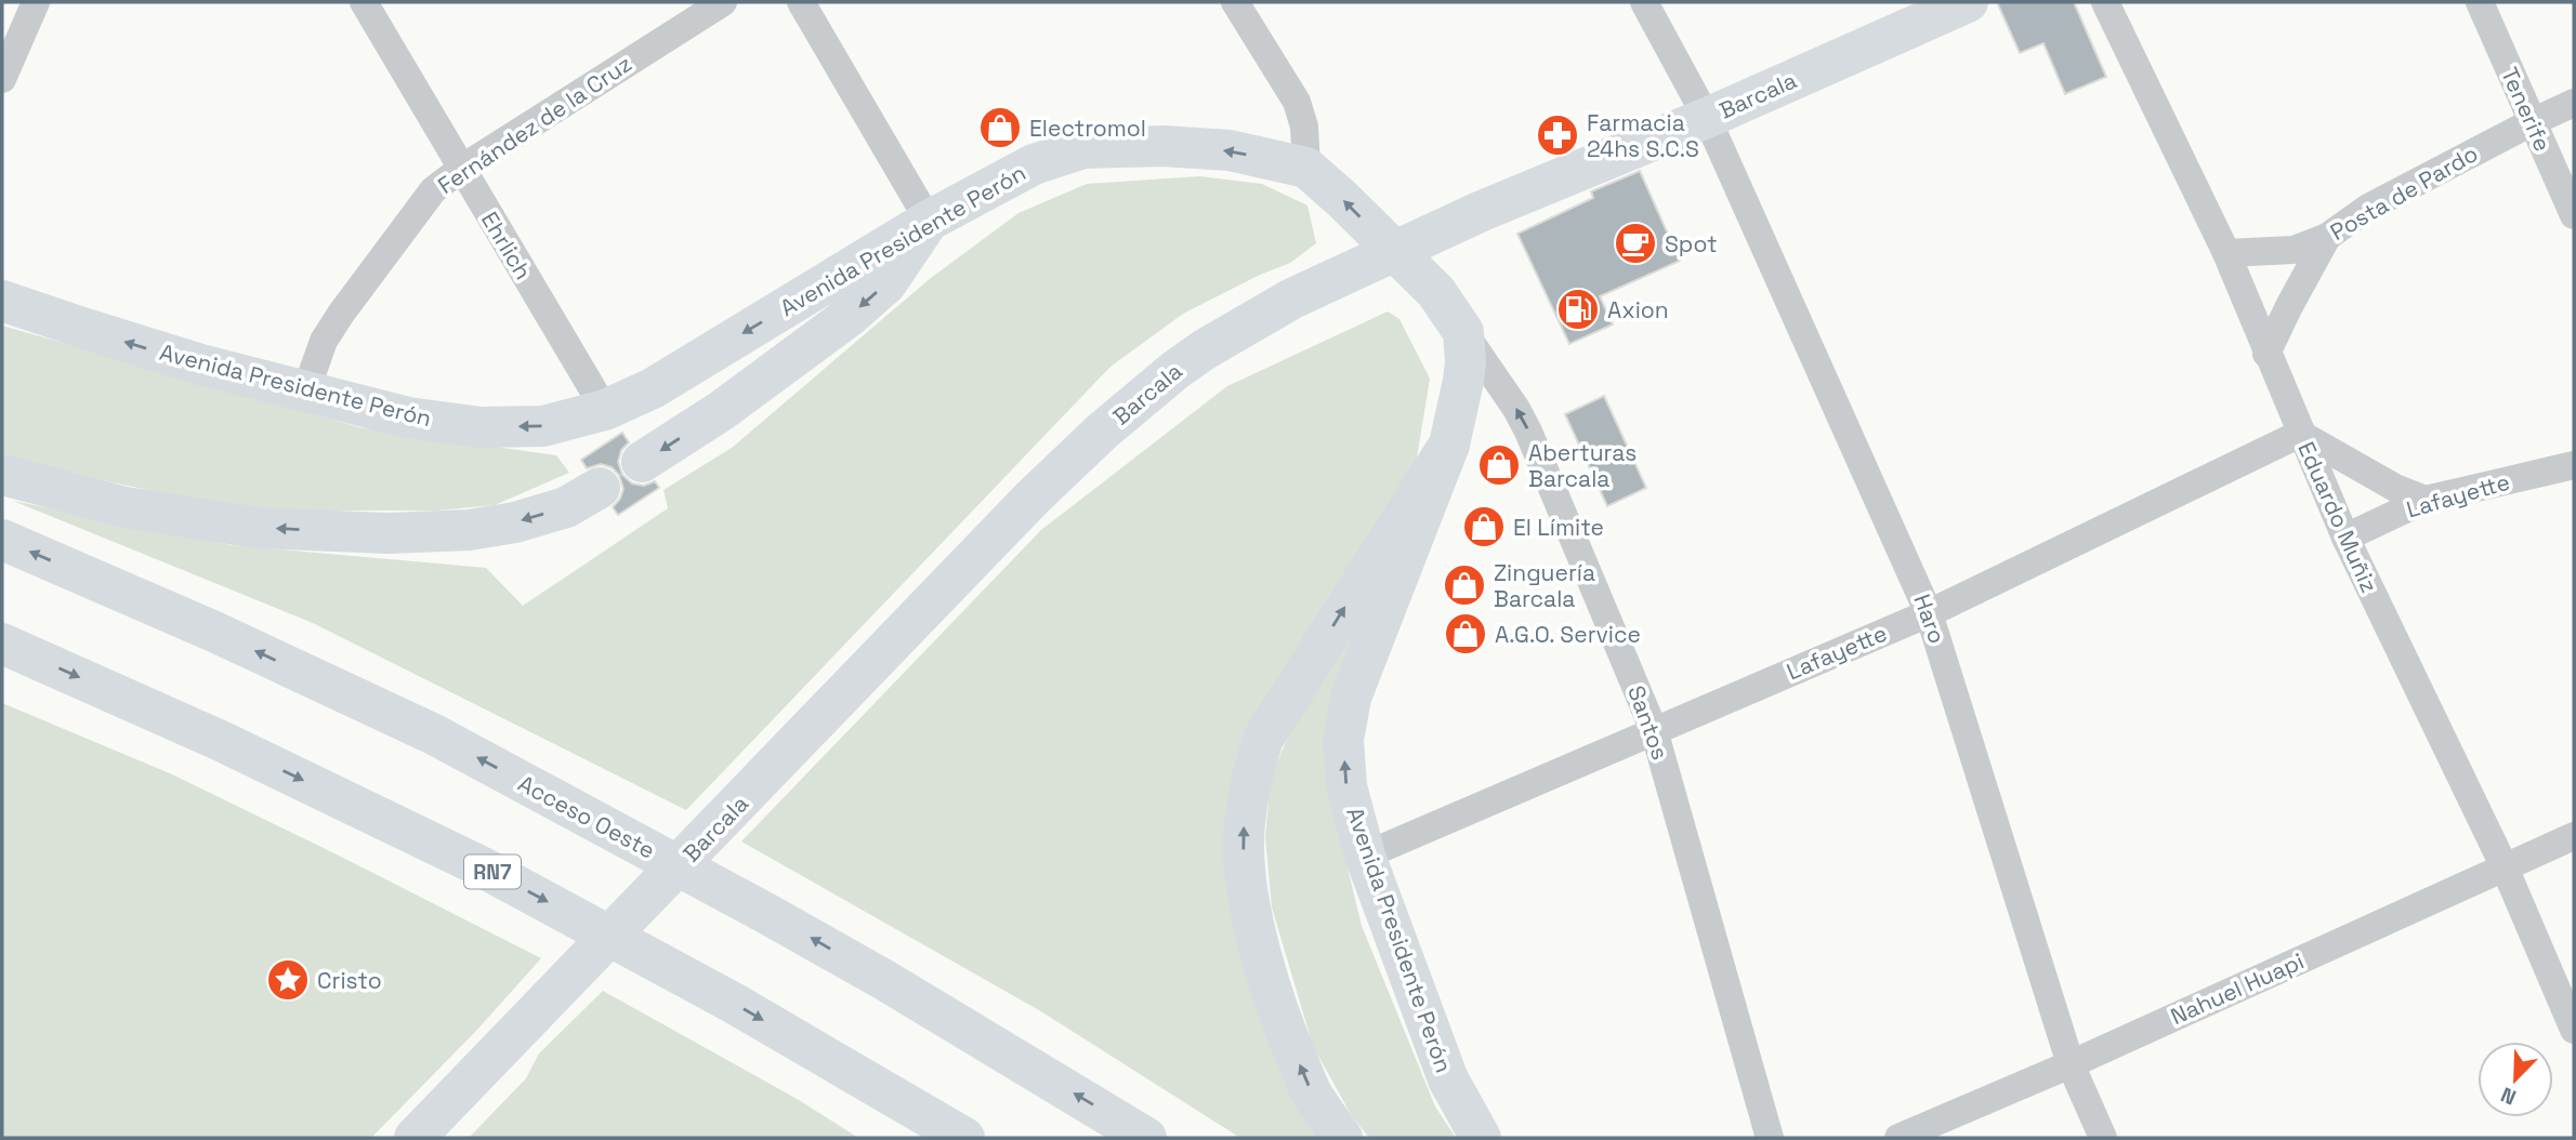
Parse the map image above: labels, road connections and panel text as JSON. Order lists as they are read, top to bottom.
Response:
{
  "streets": {
    "main road": [
      "Barcala",
      "Avenida Presidente Perón",
      "Acceso Oeste",
      "RN7"
    ],
    "street": [
      "Tenerife",
      "Fernández de la Cruz",
      "Posta de Pardo",
      "Ehrlich",
      "Lafayette",
      "Eduardo Muñiz",
      "Haro",
      "Santos",
      "Nahuel Huapi"
    ]
  },
  "crossings": [
    ["Barcala", "Avenida Presidente Perón"],
    ["Barcala", "Haro"],
    ["Tenerife", "Posta de Pardo"],
    ["Fernández de la Cruz", "Avenida Presidente Perón"],
    ["Fernández de la Cruz", "Ehrlich"],
    ["Posta de Pardo", "Eduardo Muñiz"],
    ["Avenida Presidente Perón", "Ehrlich"],
    ["Avenida Presidente Perón", "Lafayette"],
    ["Avenida Presidente Perón", "Santos"],
    ["Lafayette", "Eduardo Muñiz"],
    ["Lafayette", "Haro"],
    ["Lafayette", "Santos"],
    ["Eduardo Muñiz", "Nahuel Huapi"],
    ["Haro", "Nahuel Huapi"]
  ],
  "one_way": ["Santos"],
  "places": {
    "shop": [
      "Electromol",
      "Aberturas Barcala",
      "El Límite",
      "Zinguería Barcala",
      "A.G.O. Service"
    ],
    "pharmacy": ["Farmacia 24hs S.C.S"],
    "cafe": ["Spot"],
    "fuel station": ["Axion"],
    "place": ["Cristo"]
  },
  "north": "bottom left"
}
